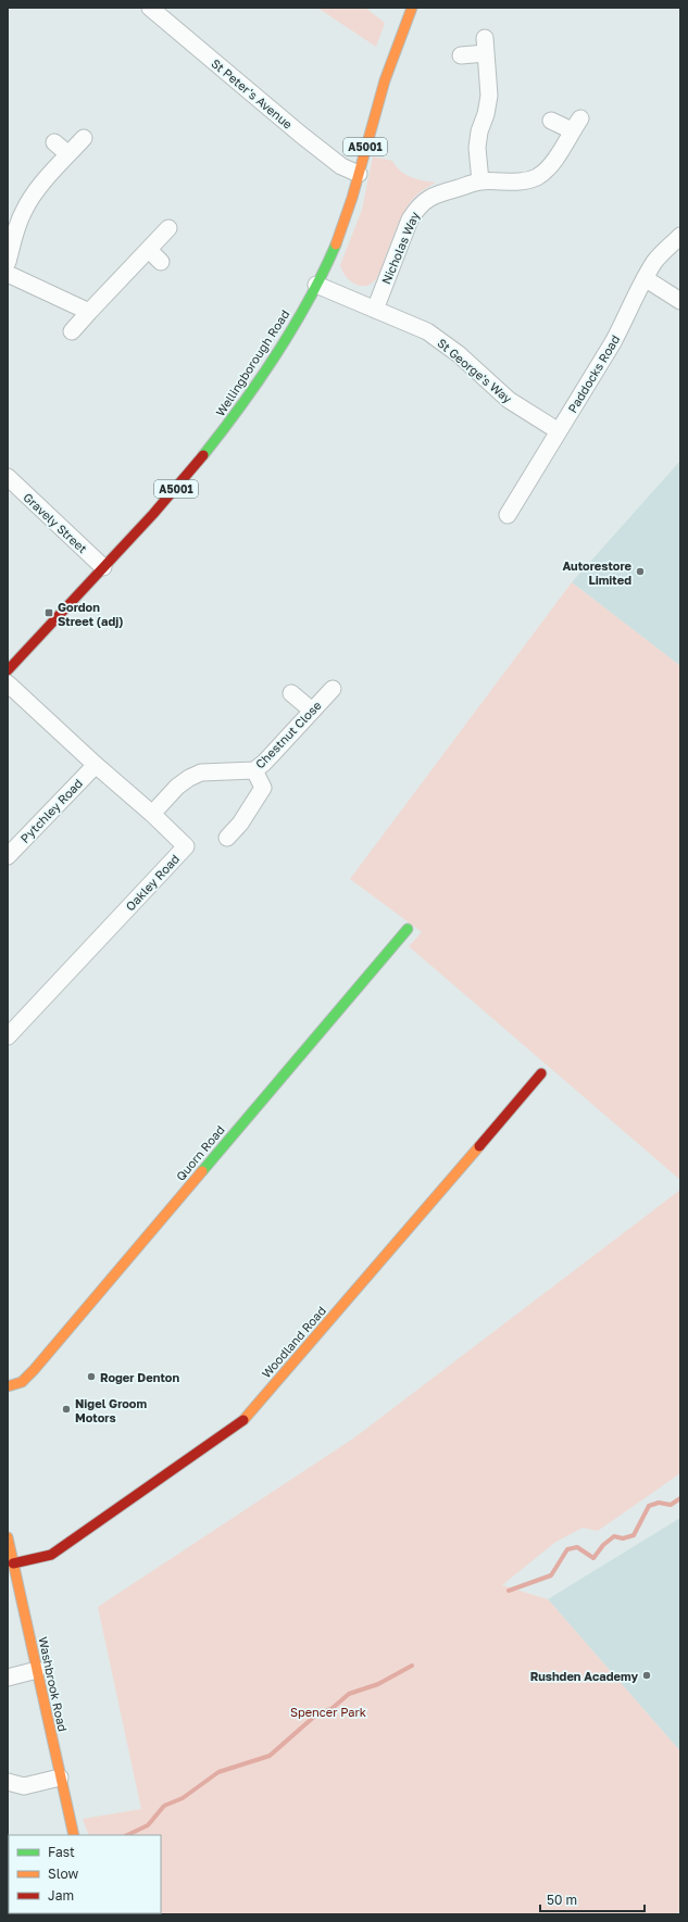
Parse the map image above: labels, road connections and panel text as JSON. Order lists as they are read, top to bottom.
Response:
{
  "streets": {
    "street": [
      "St Peter's Avenue",
      "A5001",
      "Nicholas Way",
      "Wellingborough Road",
      "St George's Way",
      "Paddocks Road",
      "Gravely Street",
      "Chestnut Close",
      "Pytchley Road",
      "Oakley Road",
      "Quorn Road",
      "Woodland Road",
      "Washbrook Road"
    ]
  },
  "crossings": [
    ["St Peter's Avenue", "Wellingborough Road"],
    ["Nicholas Way", "St George's Way"],
    ["Wellingborough Road", "St George's Way"],
    ["Wellingborough Road", "Gravely Street"],
    ["St George's Way", "Paddocks Road"],
    ["Chestnut Close", "Oakley Road"],
    ["Pytchley Road", "Oakley Road"],
    ["Woodland Road", "Washbrook Road"]
  ],
  "parks": ["Spencer Park"],
  "places": {
    "other": [
      "Autorestore Limited",
      "Roger Denton",
      "Nigel Groom Motors",
      "Rushden Academy"
    ],
    "transit": ["Gordon Street (adj)"]
  },
  "legend": ["Fast", "Slow", "Jam"],
  "scale_bar": "50 m"
}
